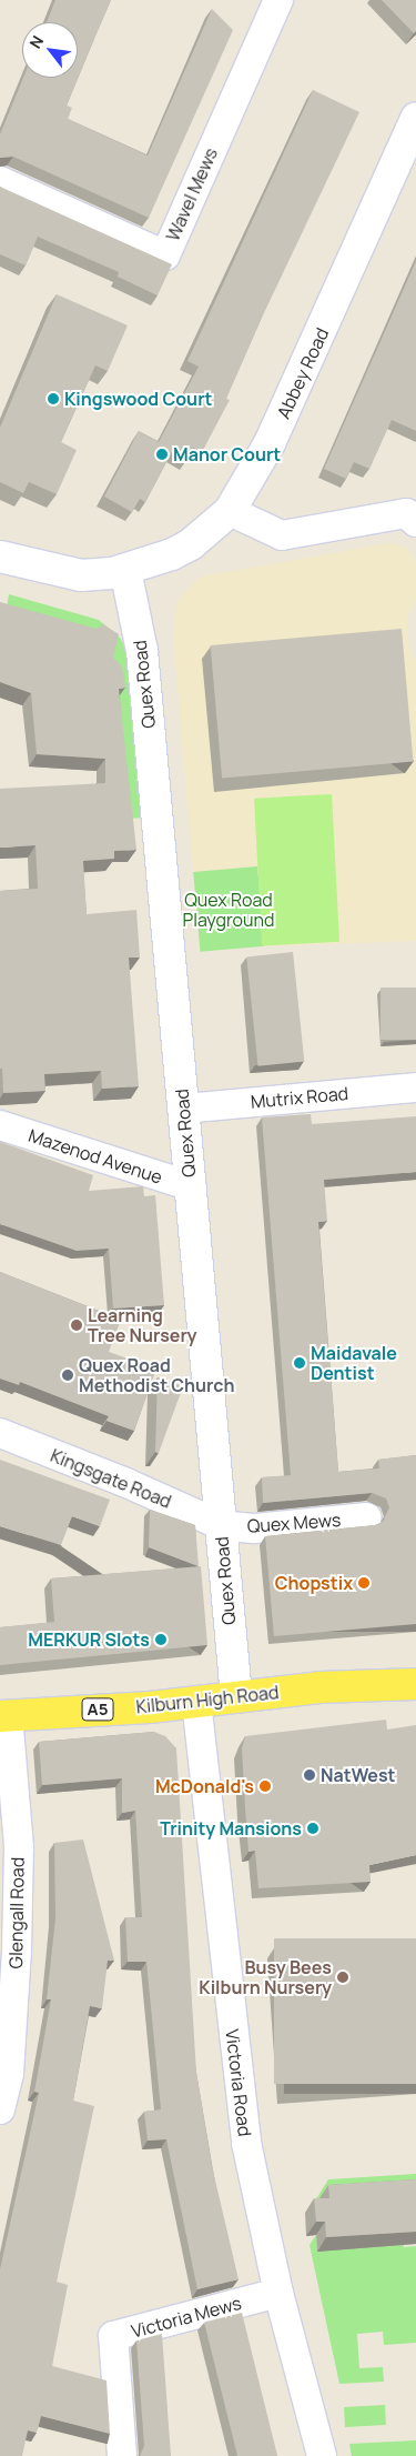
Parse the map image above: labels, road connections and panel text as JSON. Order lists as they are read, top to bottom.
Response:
{
  "streets": {
    "main road": [
      "Abbey Road",
      "Quex Road",
      "Kilburn High Road",
      "A5"
    ],
    "street": [
      "Wavel Mews",
      "Mutrix Road",
      "Mazenod Avenue",
      "Kingsgate Road",
      "Quex Mews",
      "Glengall Road",
      "Victoria Road",
      "Victoria Mews"
    ]
  },
  "crossings": [
    ["Abbey Road", "Quex Road"],
    ["Quex Road", "Mutrix Road"],
    ["Quex Road", "Mazenod Avenue"],
    ["Quex Road", "Kingsgate Road"],
    ["Quex Road", "Quex Mews"],
    ["Quex Road", "Kilburn High Road"],
    ["Kingsgate Road", "Quex Mews"],
    ["Kilburn High Road", "Glengall Road"],
    ["Kilburn High Road", "Victoria Road"],
    ["Victoria Road", "Victoria Mews"]
  ],
  "parks": ["Quex Road Playground"],
  "places": [
    "Kingswood Court",
    "Manor Court",
    "Learning Tree Nursery",
    "Maidavale Dentist",
    "Quex Road Methodist Church",
    "Chopstix",
    "MERKUR Slots",
    "NatWest",
    "McDonald's",
    "Trinity Mansions",
    "Busy Bees Kilburn Nursery"
  ],
  "north": "top left"
}
